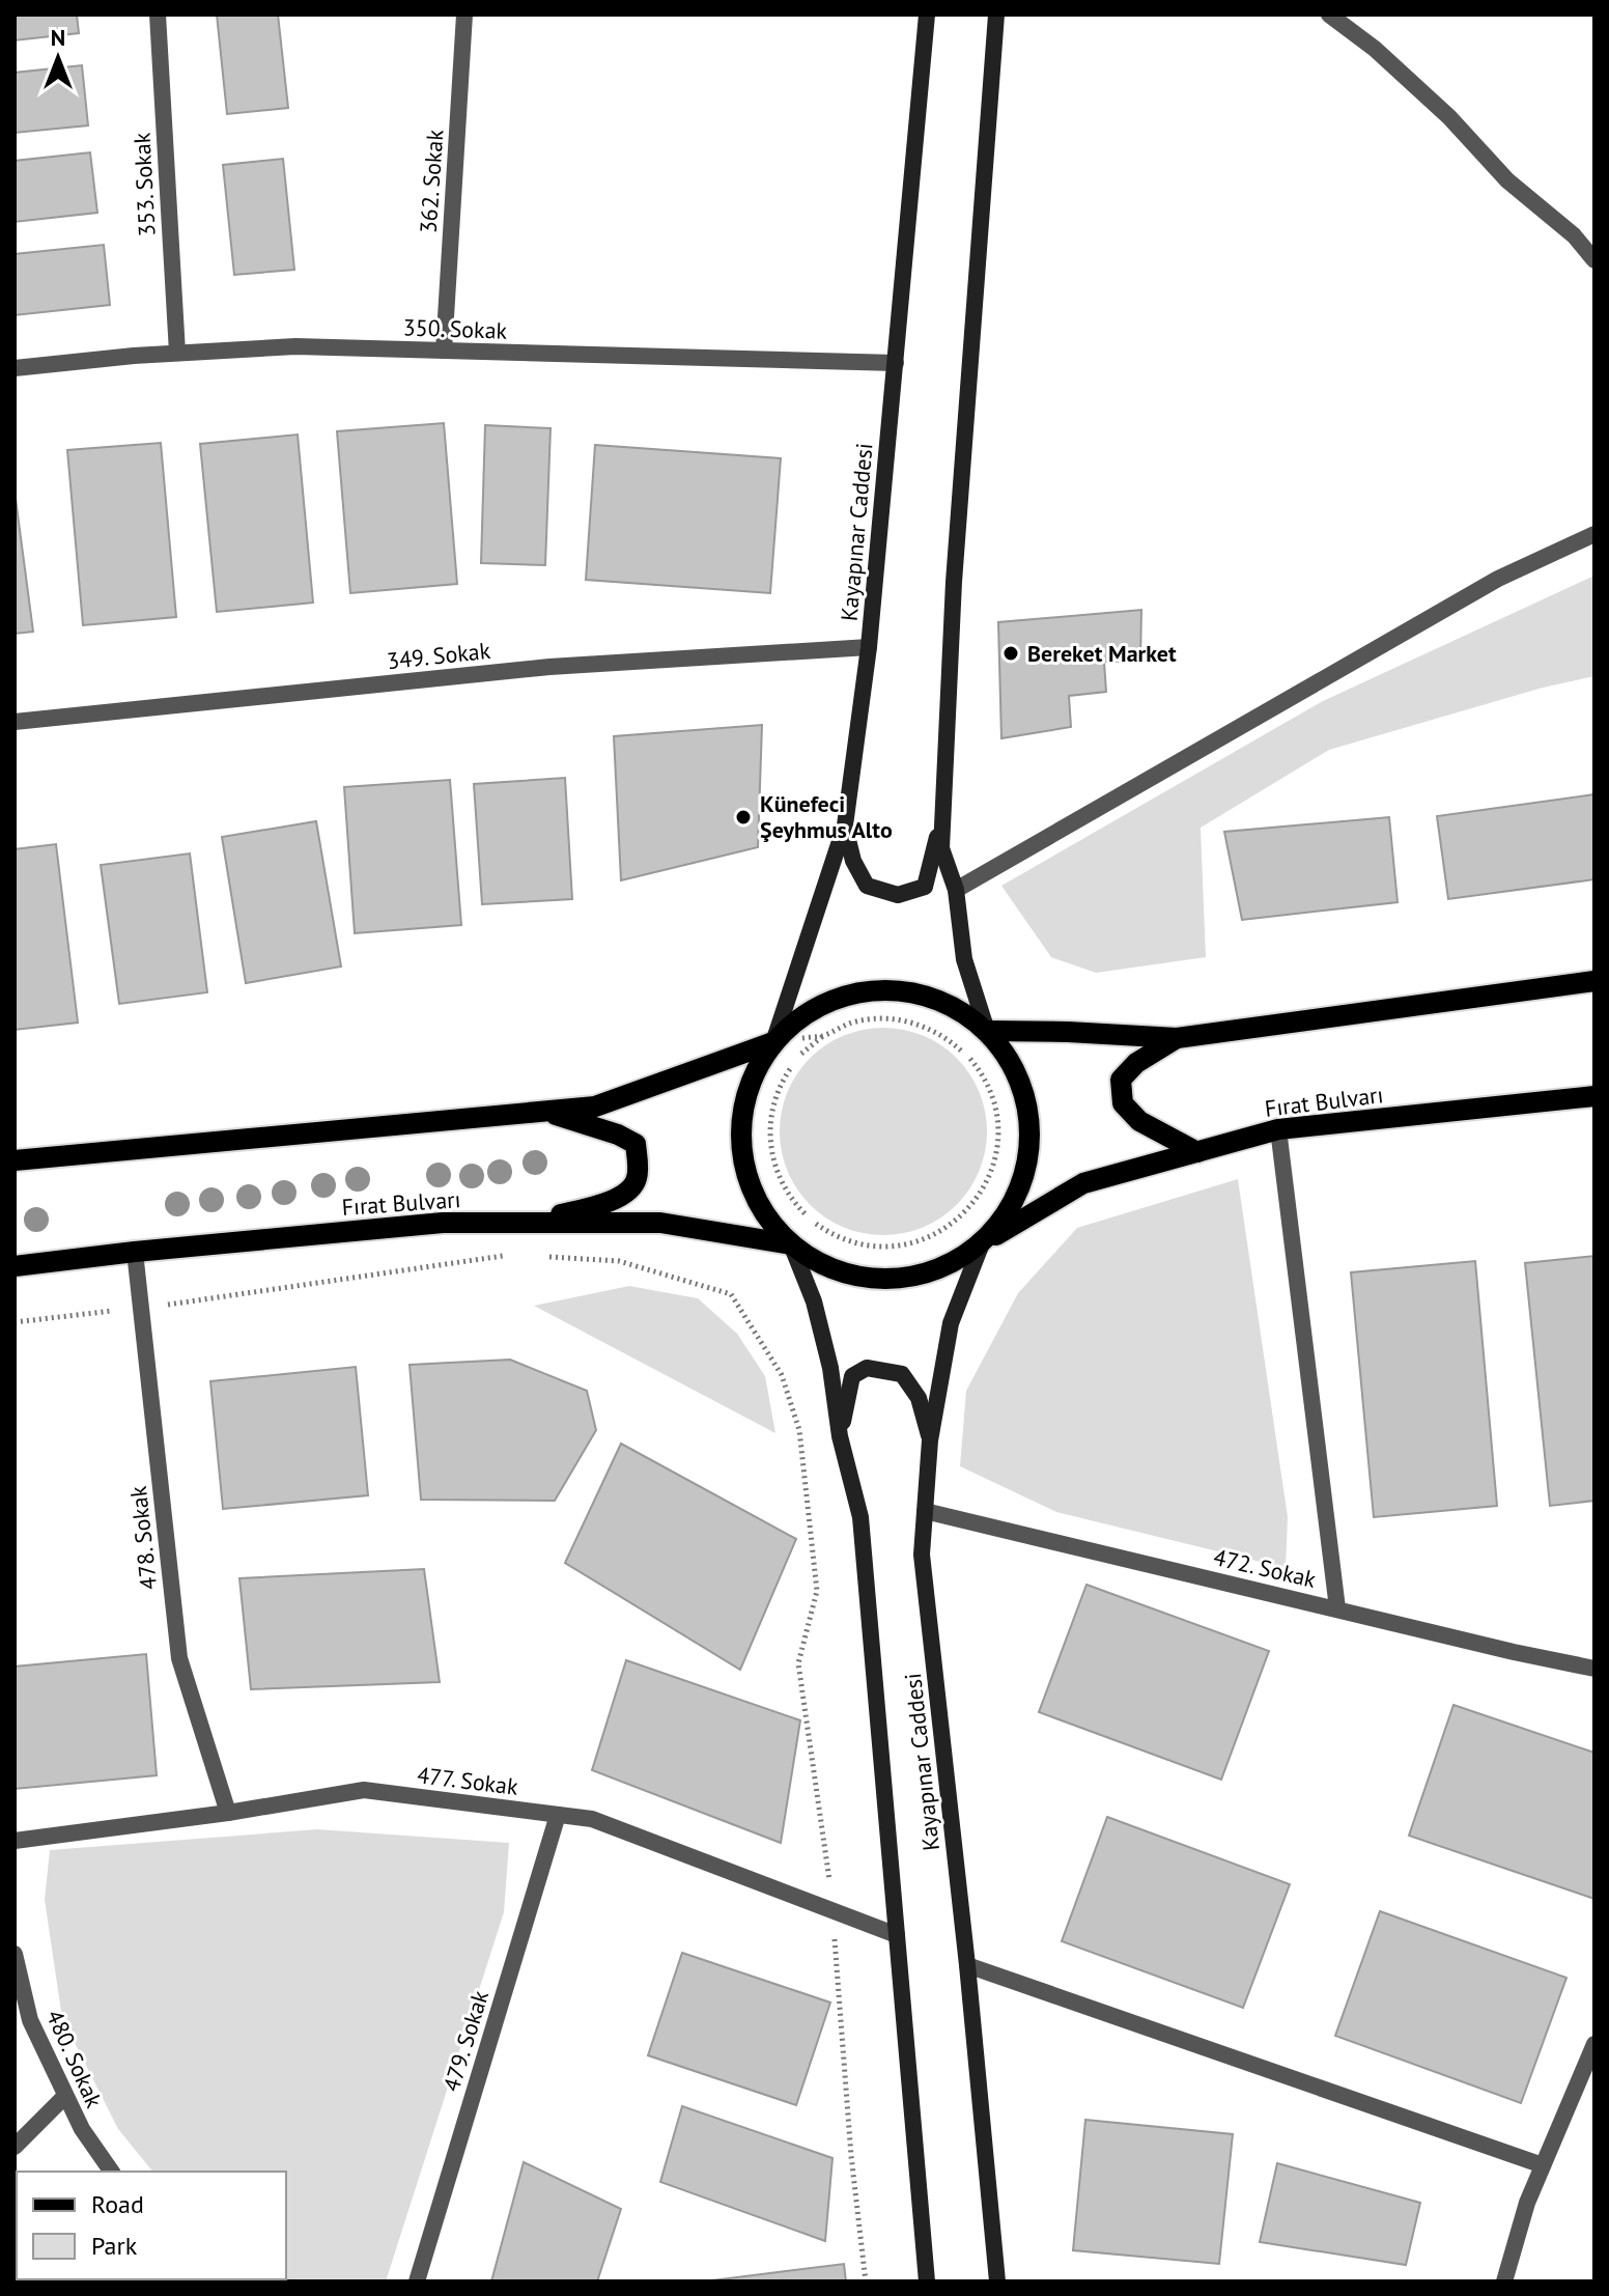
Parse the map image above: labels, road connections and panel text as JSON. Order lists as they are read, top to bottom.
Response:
{
  "streets": {
    "main road": ["Kayapınar Caddesi", "Fırat Bulvarı"],
    "street": [
      "362. Sokak",
      "353. Sokak",
      "350. Sokak",
      "349. Sokak",
      "478. Sokak",
      "472. Sokak",
      "477. Sokak",
      "479. Sokak",
      "480. Sokak"
    ]
  },
  "crossings": [
    ["362. Sokak", "350. Sokak"],
    ["353. Sokak", "350. Sokak"],
    ["350. Sokak", "Kayapınar Caddesi"],
    ["Kayapınar Caddesi", "349. Sokak"],
    ["Kayapınar Caddesi", "Fırat Bulvarı"],
    ["Kayapınar Caddesi", "472. Sokak"],
    ["Kayapınar Caddesi", "477. Sokak"],
    ["Fırat Bulvarı", "478. Sokak"],
    ["478. Sokak", "477. Sokak"],
    ["477. Sokak", "479. Sokak"]
  ],
  "places": ["Bereket Market", "Künefeci Şeyhmus Alto"],
  "legend": ["Road", "Park"],
  "north": "top"
}
